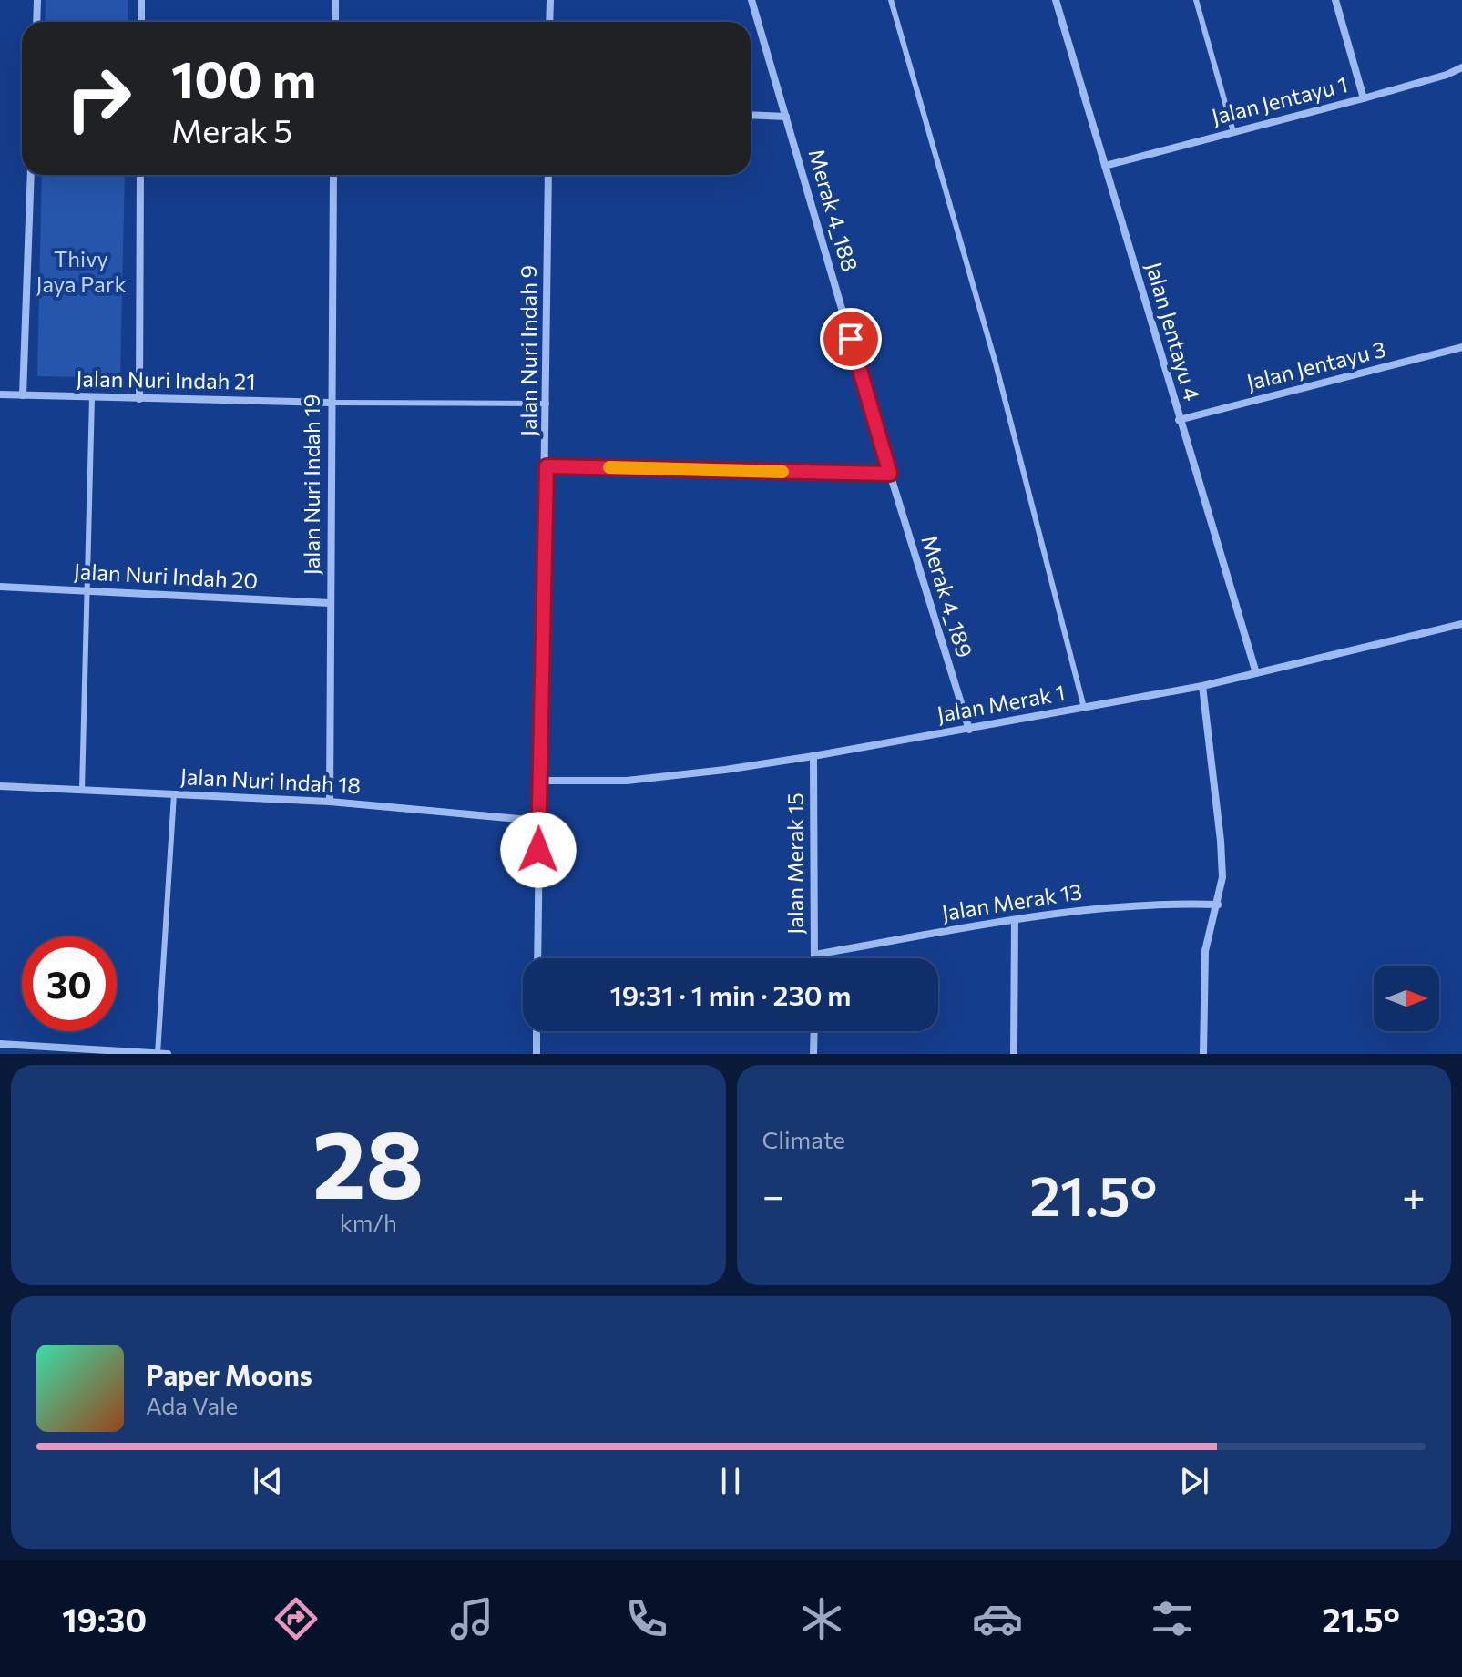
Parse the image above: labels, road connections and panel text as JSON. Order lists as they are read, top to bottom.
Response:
{
  "streets": {
    "street": [
      "Jalan Jentayu 1",
      "Merak 4_188",
      "Jalan Jentayu 4",
      "Jalan Nuri Indah 9",
      "Jalan Jentayu 3",
      "Jalan Nuri Indah 21",
      "Jalan Nuri Indah 19",
      "Jalan Nuri Indah 20",
      "Merak 4_189",
      "Jalan Merak 1",
      "Jalan Nuri Indah 18",
      "Jalan Merak 15",
      "Jalan Merak 13"
    ]
  },
  "crossings": [
    ["Jalan Jentayu 1", "Jalan Jentayu 4"],
    ["Merak 4_188", "Merak 4_189"],
    ["Jalan Jentayu 4", "Jalan Jentayu 3"],
    ["Jalan Jentayu 4", "Jalan Merak 1"],
    ["Jalan Nuri Indah 9", "Jalan Merak 1"],
    ["Jalan Nuri Indah 9", "Jalan Nuri Indah 18"],
    ["Jalan Nuri Indah 21", "Jalan Nuri Indah 19"],
    ["Jalan Nuri Indah 19", "Jalan Nuri Indah 20"],
    ["Jalan Nuri Indah 19", "Jalan Nuri Indah 18"],
    ["Merak 4_189", "Jalan Merak 1"],
    ["Jalan Merak 1", "Jalan Merak 15"],
    ["Jalan Merak 15", "Jalan Merak 13"]
  ],
  "parks": ["Thivy Jaya Park"],
  "north": "right",
  "page": {
    "turn": ["100 m", "Merak 5"],
    "limit": "30",
    "trip": "19:31 · 1 min · 230 m",
    "tile": [
      ["28", "km/h"],
      "Climate"
    ],
    "heat": ["−", "21.5°", "+"],
    "song": ["Paper Moons", "Ada Vale"],
    "tabs": ["19:30", "21.5°"]
  }
}
